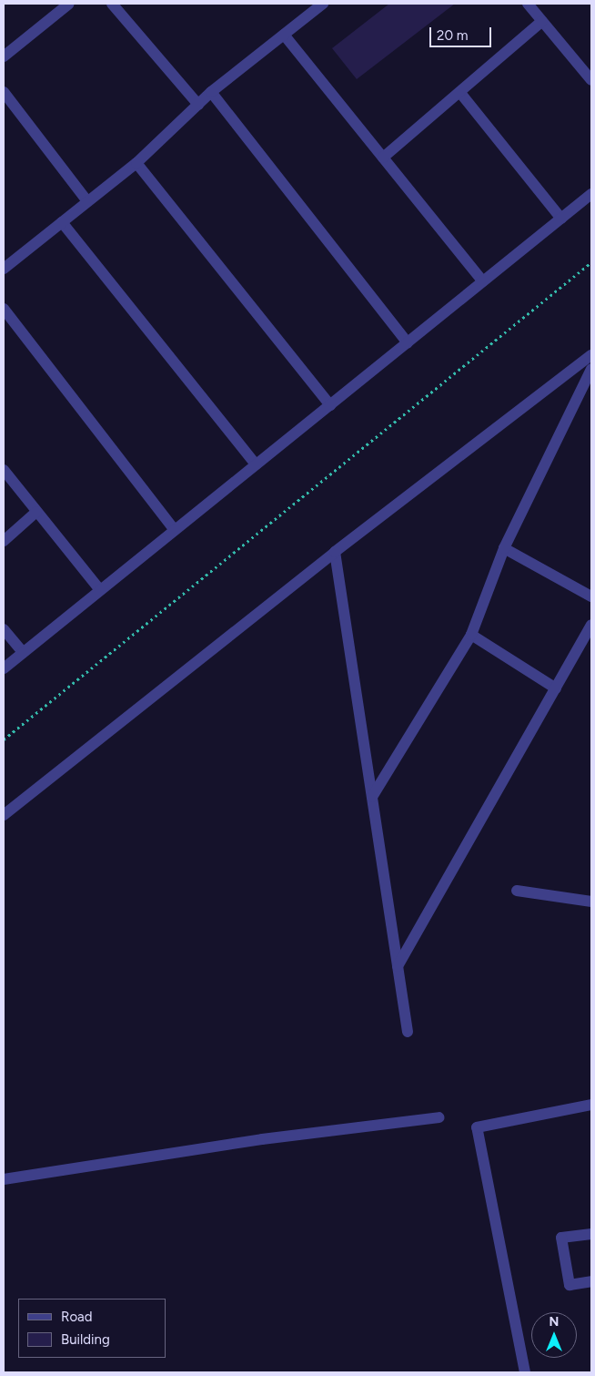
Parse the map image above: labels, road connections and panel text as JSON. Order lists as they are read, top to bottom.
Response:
{
  "legend": ["Road", "Building"],
  "scale_bar": "20 m",
  "north": "top"
}
